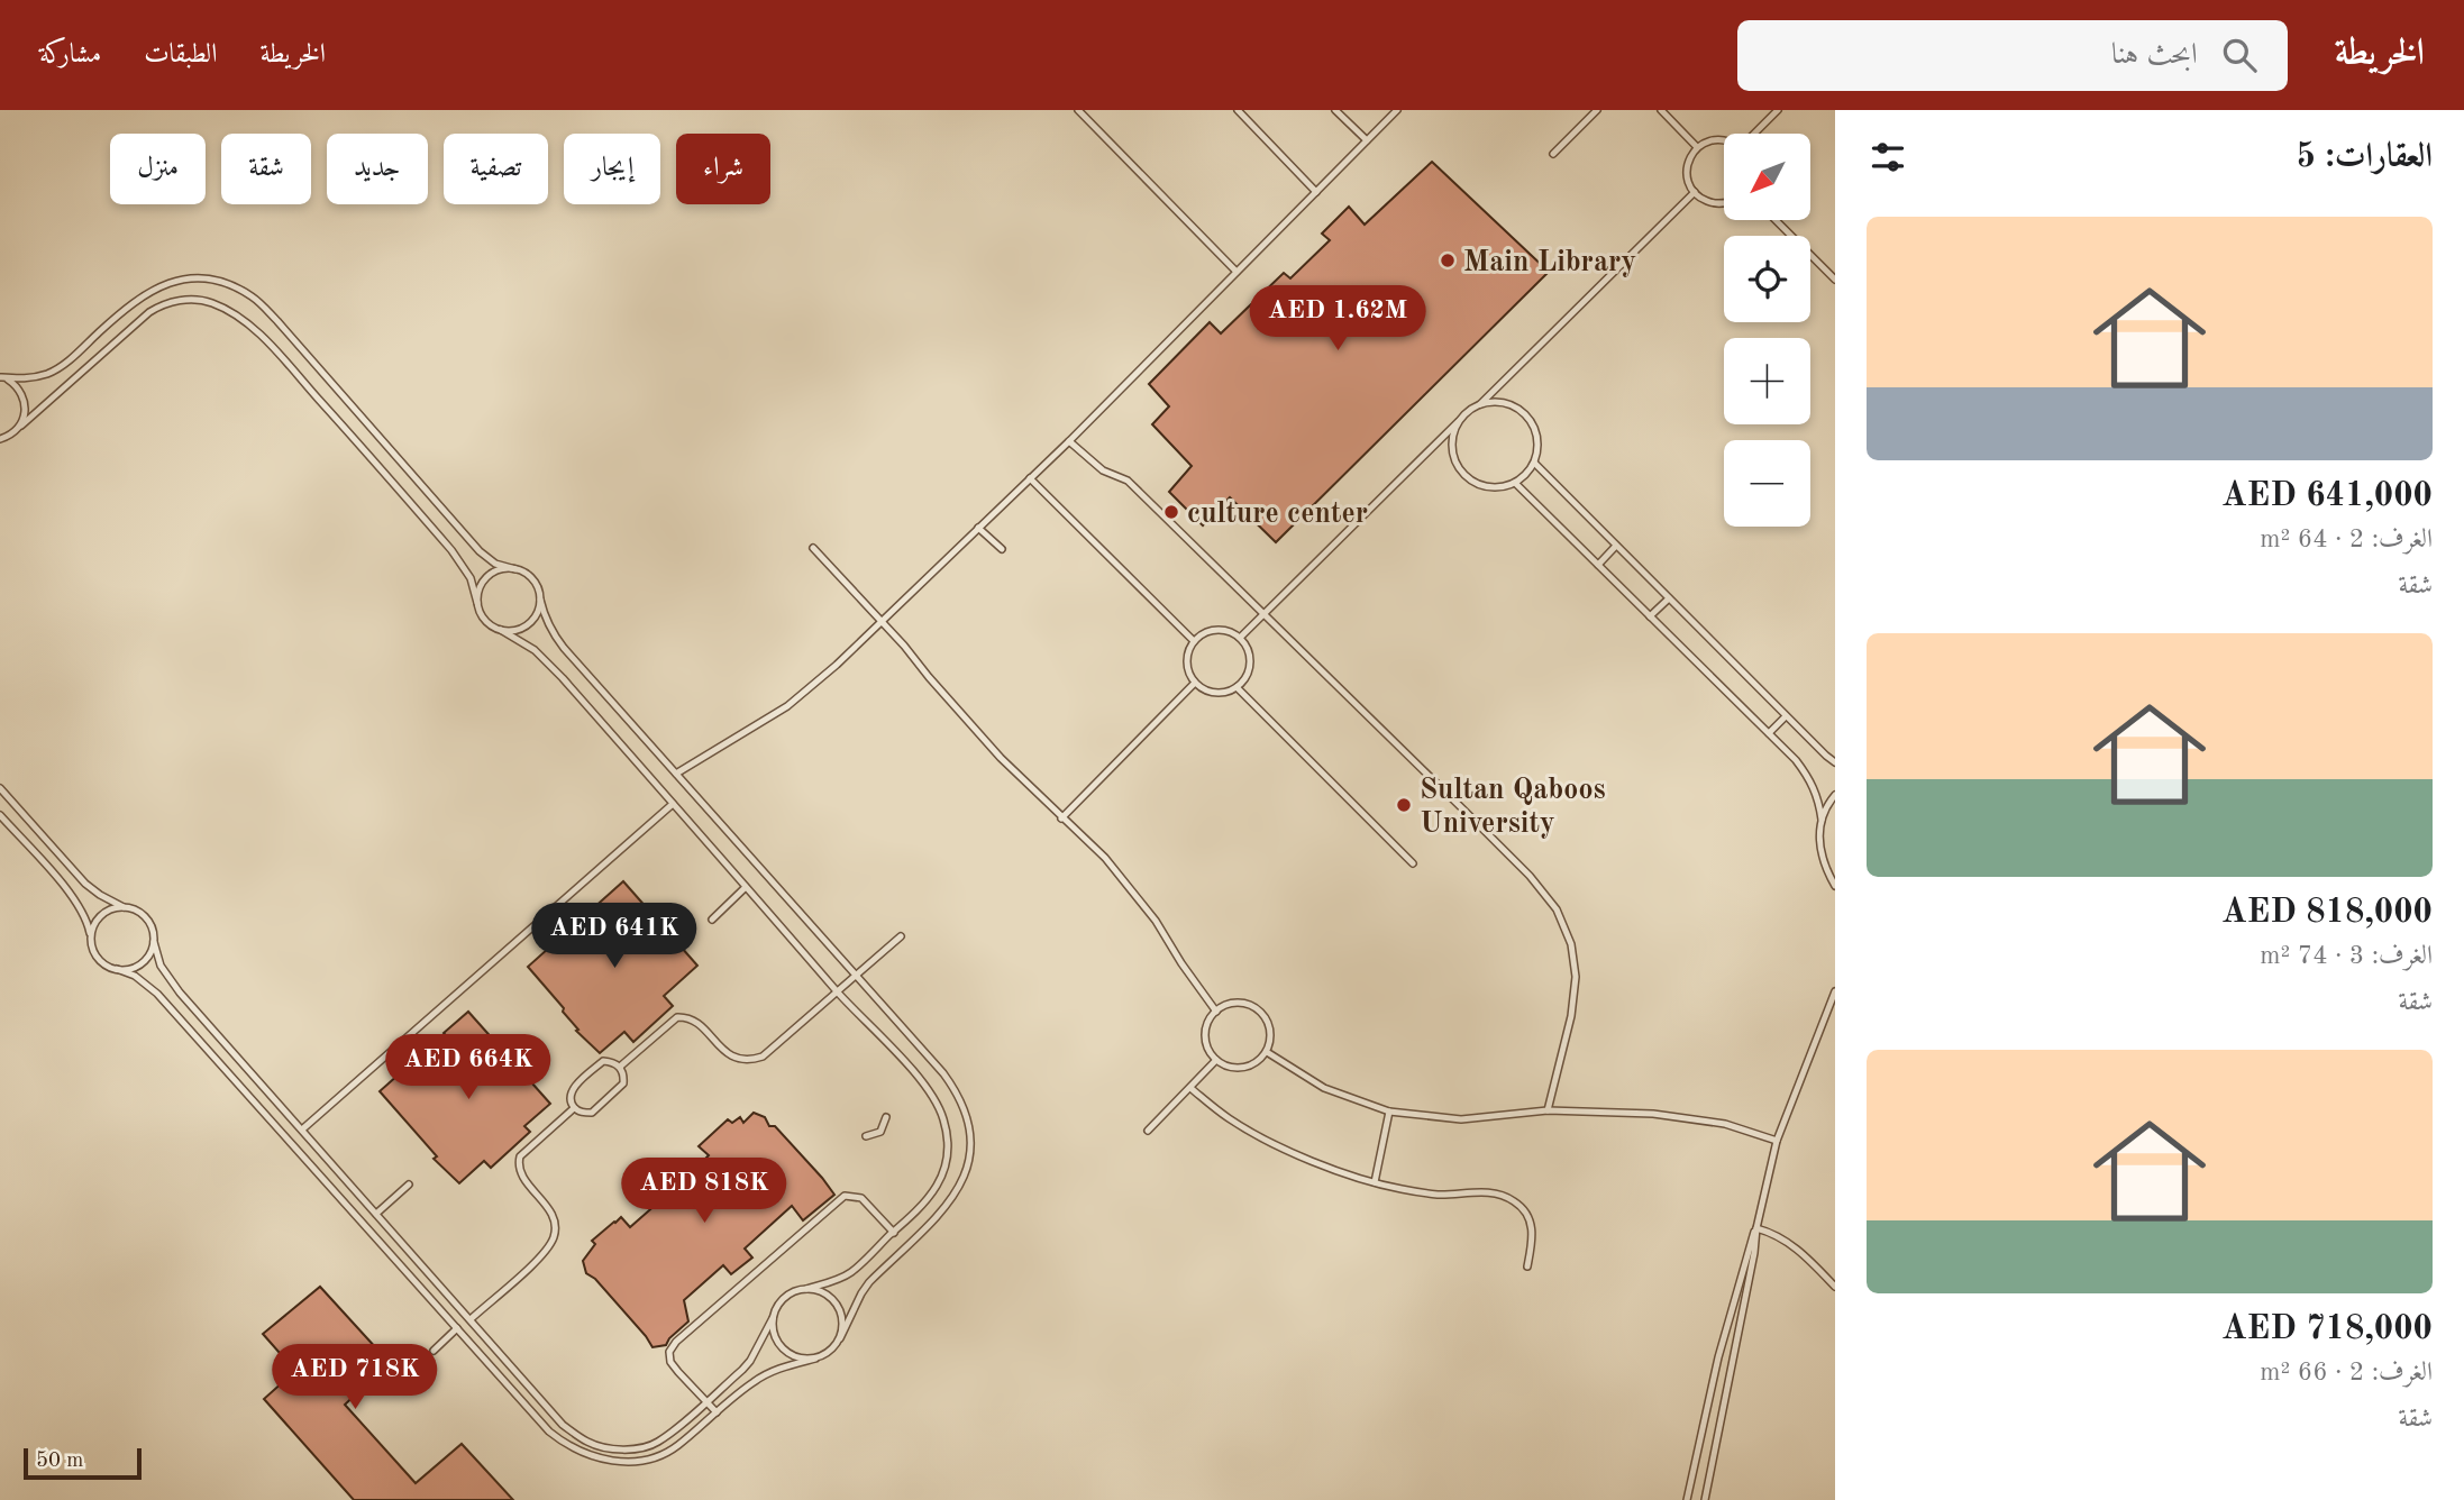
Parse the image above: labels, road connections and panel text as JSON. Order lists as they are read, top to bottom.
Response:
{
  "places": ["Main Library", "culture center", "Sultan Qaboos University"],
  "scale_bar": "50 m",
  "north": "bottom left",
  "page": {
    "header": "الخريطة",
    "search": "ابحث هنا",
    "nav": ["الخريطة", "الطبقات", "مشاركة"],
    "heading": "العقارات: 5",
    "map_buttons": ["+", "−"],
    "chip": [
      "شراء",
      "إيجار",
      "تصفية",
      "جديد",
      "شقة",
      "منزل"
    ],
    "list": [
      {
        "name": "AED 641,000",
        "note": "الغرف: 2 · 64 m² · شقة"
      },
      {
        "name": "AED 818,000",
        "note": "الغرف: 3 · 74 m² · شقة"
      },
      {
        "name": "AED 718,000",
        "note": "الغرف: 2 · 66 m² · شقة"
      }
    ],
    "price": [
      "AED 1.62M",
      "AED 641K",
      "AED 664K",
      "AED 818K",
      "AED 718K"
    ],
    "scale": "50 m"
  }
}
